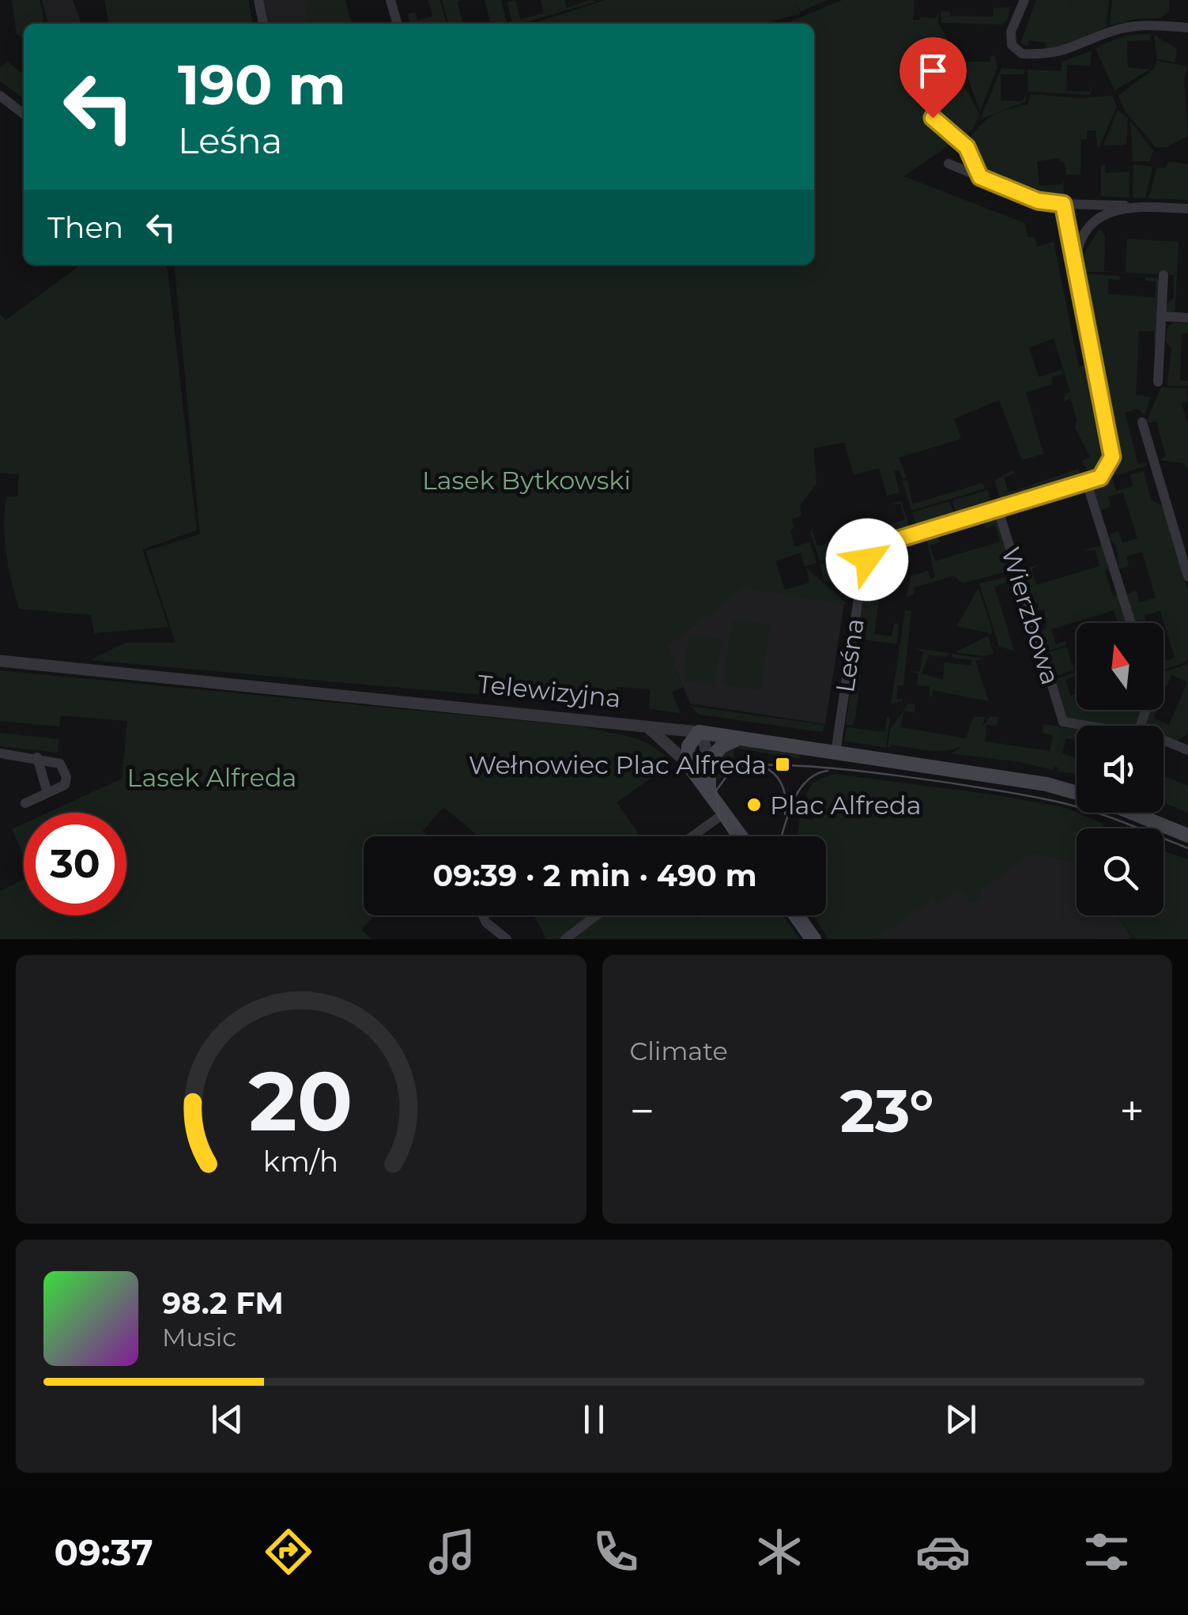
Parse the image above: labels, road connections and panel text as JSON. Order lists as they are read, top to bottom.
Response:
{
  "streets": {
    "main road": ["Telewizyjna"],
    "street": ["Wierzbowa", "Leśna"]
  },
  "crossings": [
    ["Wierzbowa", "Leśna"],
    ["Leśna", "Telewizyjna"]
  ],
  "parks": ["Lasek Bytkowski", "Lasek Alfreda"],
  "places": {
    "transit": ["Wełnowiec Plac Alfreda"],
    "other": ["Plac Alfreda"]
  },
  "north": "top",
  "page": {
    "turn": ["190 m", "Leśna"],
    "then": "Then",
    "limit": "30",
    "trip": "09:39 · 2 min · 490 m",
    "tile": "Climate",
    "heat": ["−", "23°", "+"],
    "song": ["98.2 FM", "Music"],
    "tabs": "09:37",
    "gauge": ["20", "km/h"]
  }
}
